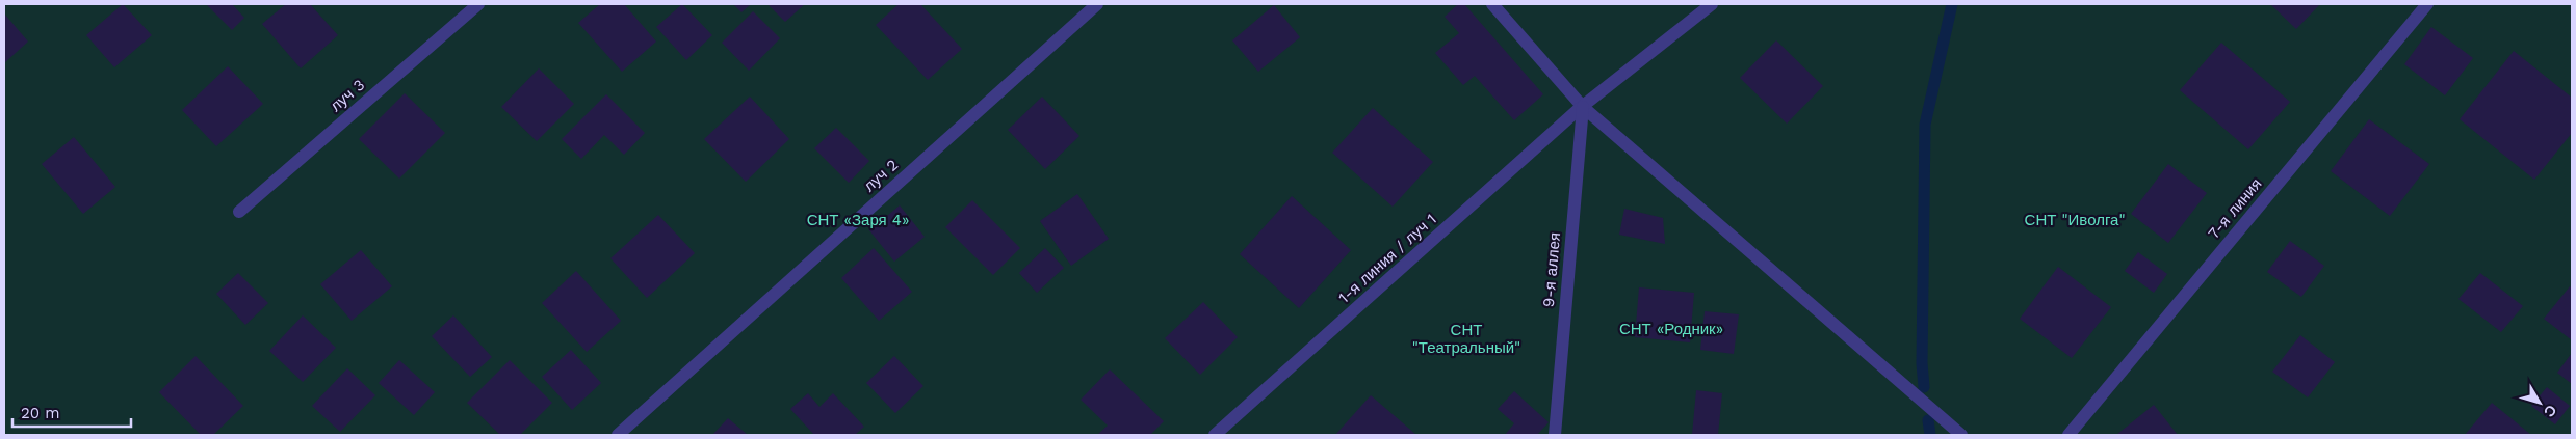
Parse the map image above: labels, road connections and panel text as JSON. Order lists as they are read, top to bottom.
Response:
{
  "streets": {
    "street": [
      "луч 3",
      "луч 2",
      "7-я линия",
      "1-я линия / луч 1",
      "9-я аллея"
    ]
  },
  "crossings": [
    ["1-я линия / луч 1", "9-я аллея"]
  ],
  "parks": [
    "СНТ «Заря 4»",
    "СНТ \"Иволга\"",
    "СНТ «Родник»",
    "СНТ \"Театральный\""
  ],
  "scale_bar": "20 m",
  "north": "bottom right"
}
